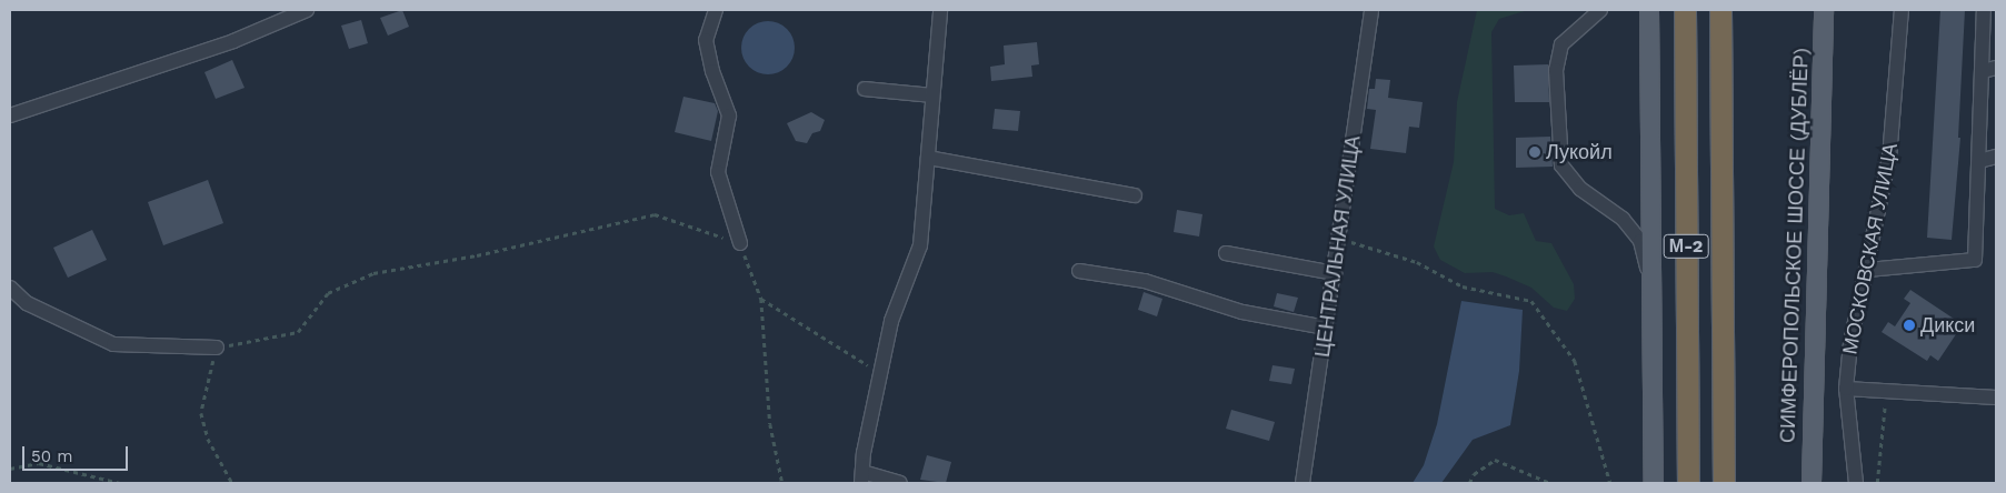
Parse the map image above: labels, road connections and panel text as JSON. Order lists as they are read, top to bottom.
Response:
{
  "streets": {
    "highway": ["М-2"],
    "main road": ["СИМФЕРОПОЛЬСКОЕ ШОССЕ (ДУБЛЁР)"],
    "street": ["ЦЕНТРАЛЬНАЯ УЛИЦА", "МОСКОВСКАЯ УЛИЦА"]
  },
  "places": ["Лукойл", "Дикси"],
  "scale_bar": "50 m"
}
